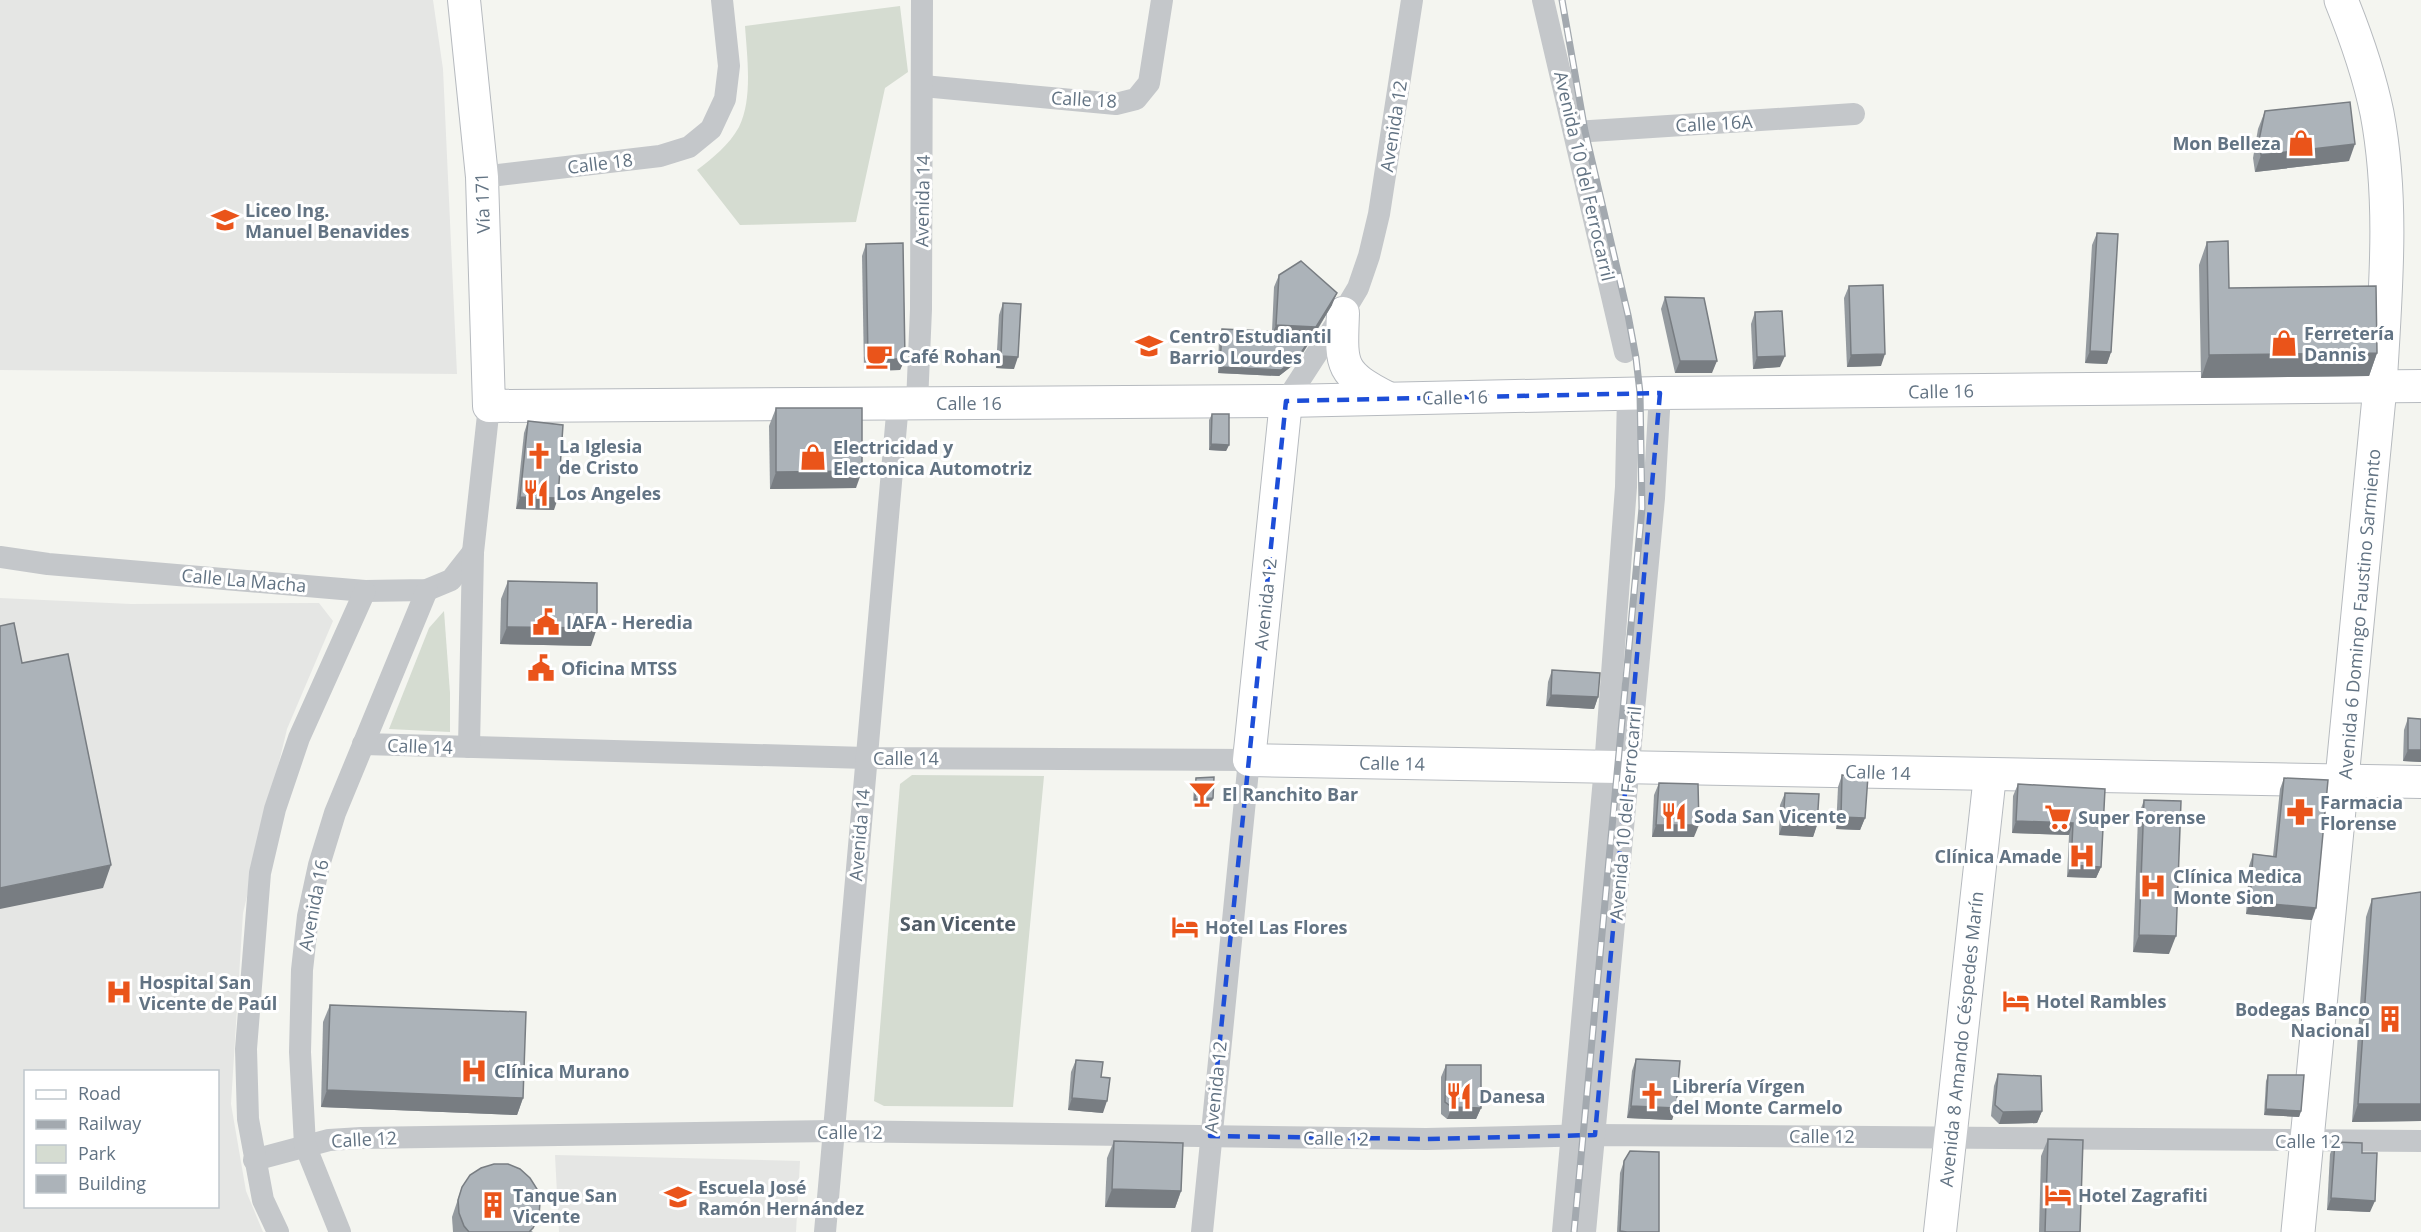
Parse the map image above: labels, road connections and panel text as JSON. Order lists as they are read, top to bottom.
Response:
{
  "streets": {
    "main road": [
      "Avenida 12",
      "Vía 171",
      "Calle 16",
      "Avenida 6 Domingo Faustino Sarmiento",
      "Calle 14",
      "Avenida 8 Amando Céspedes Marín"
    ],
    "street": [
      "Calle 18",
      "Calle 16A",
      "Avenida 10 del Ferrocarril",
      "Avenida 14",
      "Calle La Macha",
      "Avenida 16",
      "Calle 12"
    ]
  },
  "crossings": [
    ["Calle 18", "Avenida 14"],
    ["Calle 18", "Vía 171"],
    ["Calle 16A", "Avenida 10 del Ferrocarril"],
    ["Avenida 12", "Calle 16"],
    ["Avenida 12", "Calle 14"],
    ["Avenida 12", "Calle 12"],
    ["Avenida 10 del Ferrocarril", "Calle 16"],
    ["Avenida 10 del Ferrocarril", "Calle 14"],
    ["Avenida 10 del Ferrocarril", "Calle 12"],
    ["Avenida 14", "Calle 16"],
    ["Avenida 14", "Calle 14"],
    ["Avenida 14", "Calle 12"],
    ["Vía 171", "Calle 16"],
    ["Calle 16", "Avenida 6 Domingo Faustino Sarmiento"],
    ["Calle La Macha", "Avenida 16"],
    ["Avenida 6 Domingo Faustino Sarmiento", "Calle 14"],
    ["Avenida 6 Domingo Faustino Sarmiento", "Calle 12"],
    ["Calle 14", "Avenida 16"],
    ["Calle 14", "Avenida 8 Amando Céspedes Marín"],
    ["Avenida 16", "Calle 12"],
    ["Avenida 8 Amando Céspedes Marín", "Calle 12"]
  ],
  "districts": ["San Vicente"],
  "places": {
    "shop": ["Mon Belleza", "Ferretería Dannis", "Electricidad y Electonica Automotriz"],
    "school or university": ["Liceo Ing. Manuel Benavides", "Centro Estudiantil Barrio Lourdes", "Escuela José Ramón Hernández"],
    "cafe": ["Café Rohan"],
    "church": ["La Iglesia de Cristo", "Librería Vírgen del Monte Carmelo"],
    "restaurant": ["Los Angeles", "Soda San Vicente", "Danesa"],
    "public building": ["IAFA - Heredia", "Oficina MTSS"],
    "bar": ["El Ranchito Bar"],
    "pharmacy": ["Farmacia Florense"],
    "supermarket": ["Super Forense"],
    "hospital": [
      "Clínica Amade",
      "Clínica Medica Monte Sion",
      "Hospital San Vicente de Paúl",
      "Clínica Murano"
    ],
    "hotel": ["Hotel Las Flores", "Hotel Rambles", "Hotel Zagrafiti"],
    "building": ["Bodegas Banco Nacional", "Tanque San Vicente"]
  },
  "legend": [
    "Road",
    "Railway",
    "Park",
    "Building"
  ]
}
